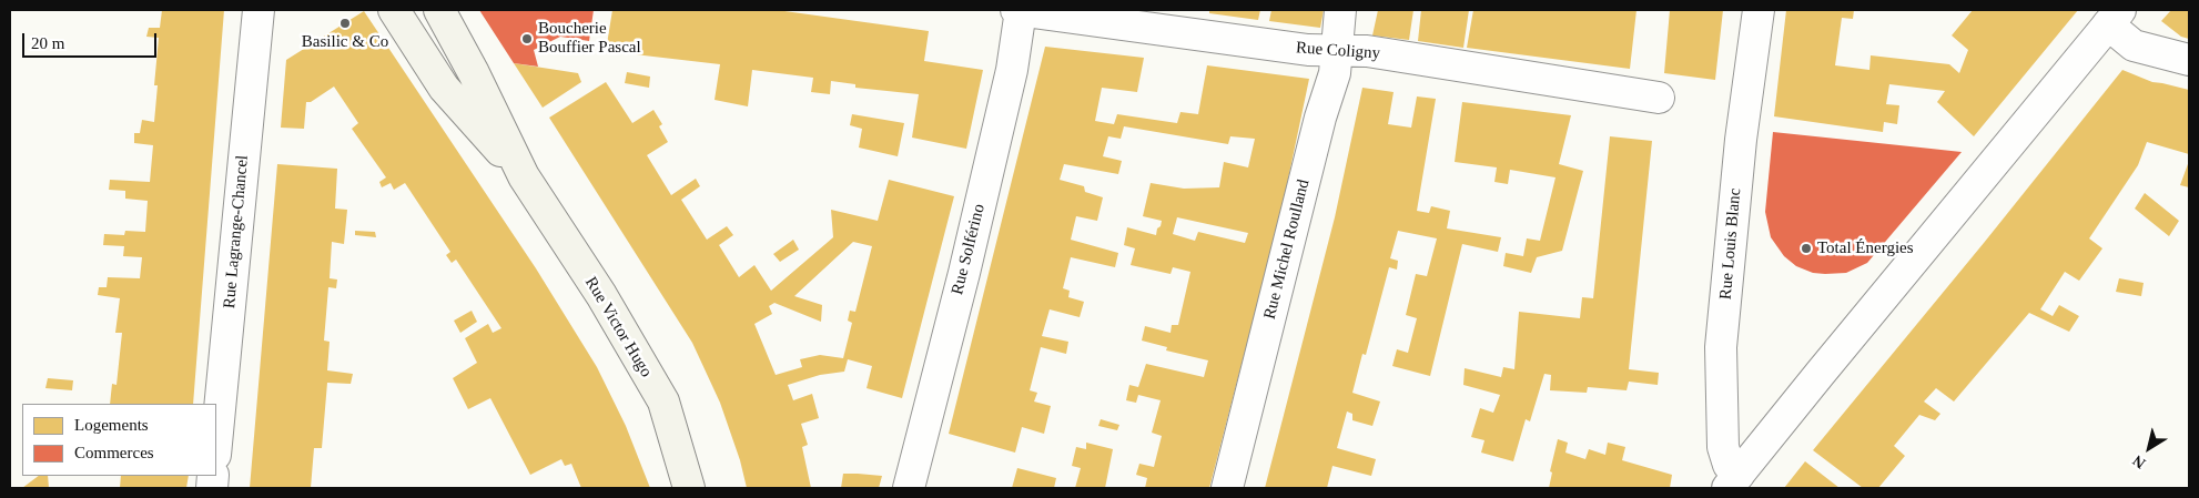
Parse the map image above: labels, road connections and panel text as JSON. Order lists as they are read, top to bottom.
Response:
{
  "streets": {
    "main road": ["Rue Victor Hugo"],
    "street": [
      "Rue Coligny",
      "Rue Lagrange-Chancel",
      "Rue Louis Blanc",
      "Rue Solférino",
      "Rue Michel Roulland"
    ]
  },
  "crossings": [
    ["Rue Coligny", "Rue Solférino"],
    ["Rue Coligny", "Rue Michel Roulland"]
  ],
  "places": ["Basilic & Co", "Boucherie Bouffier Pascal", "Total Énergies"],
  "legend": ["Logements", "Commerces"],
  "scale_bar": "20 m",
  "north": "bottom left"
}
